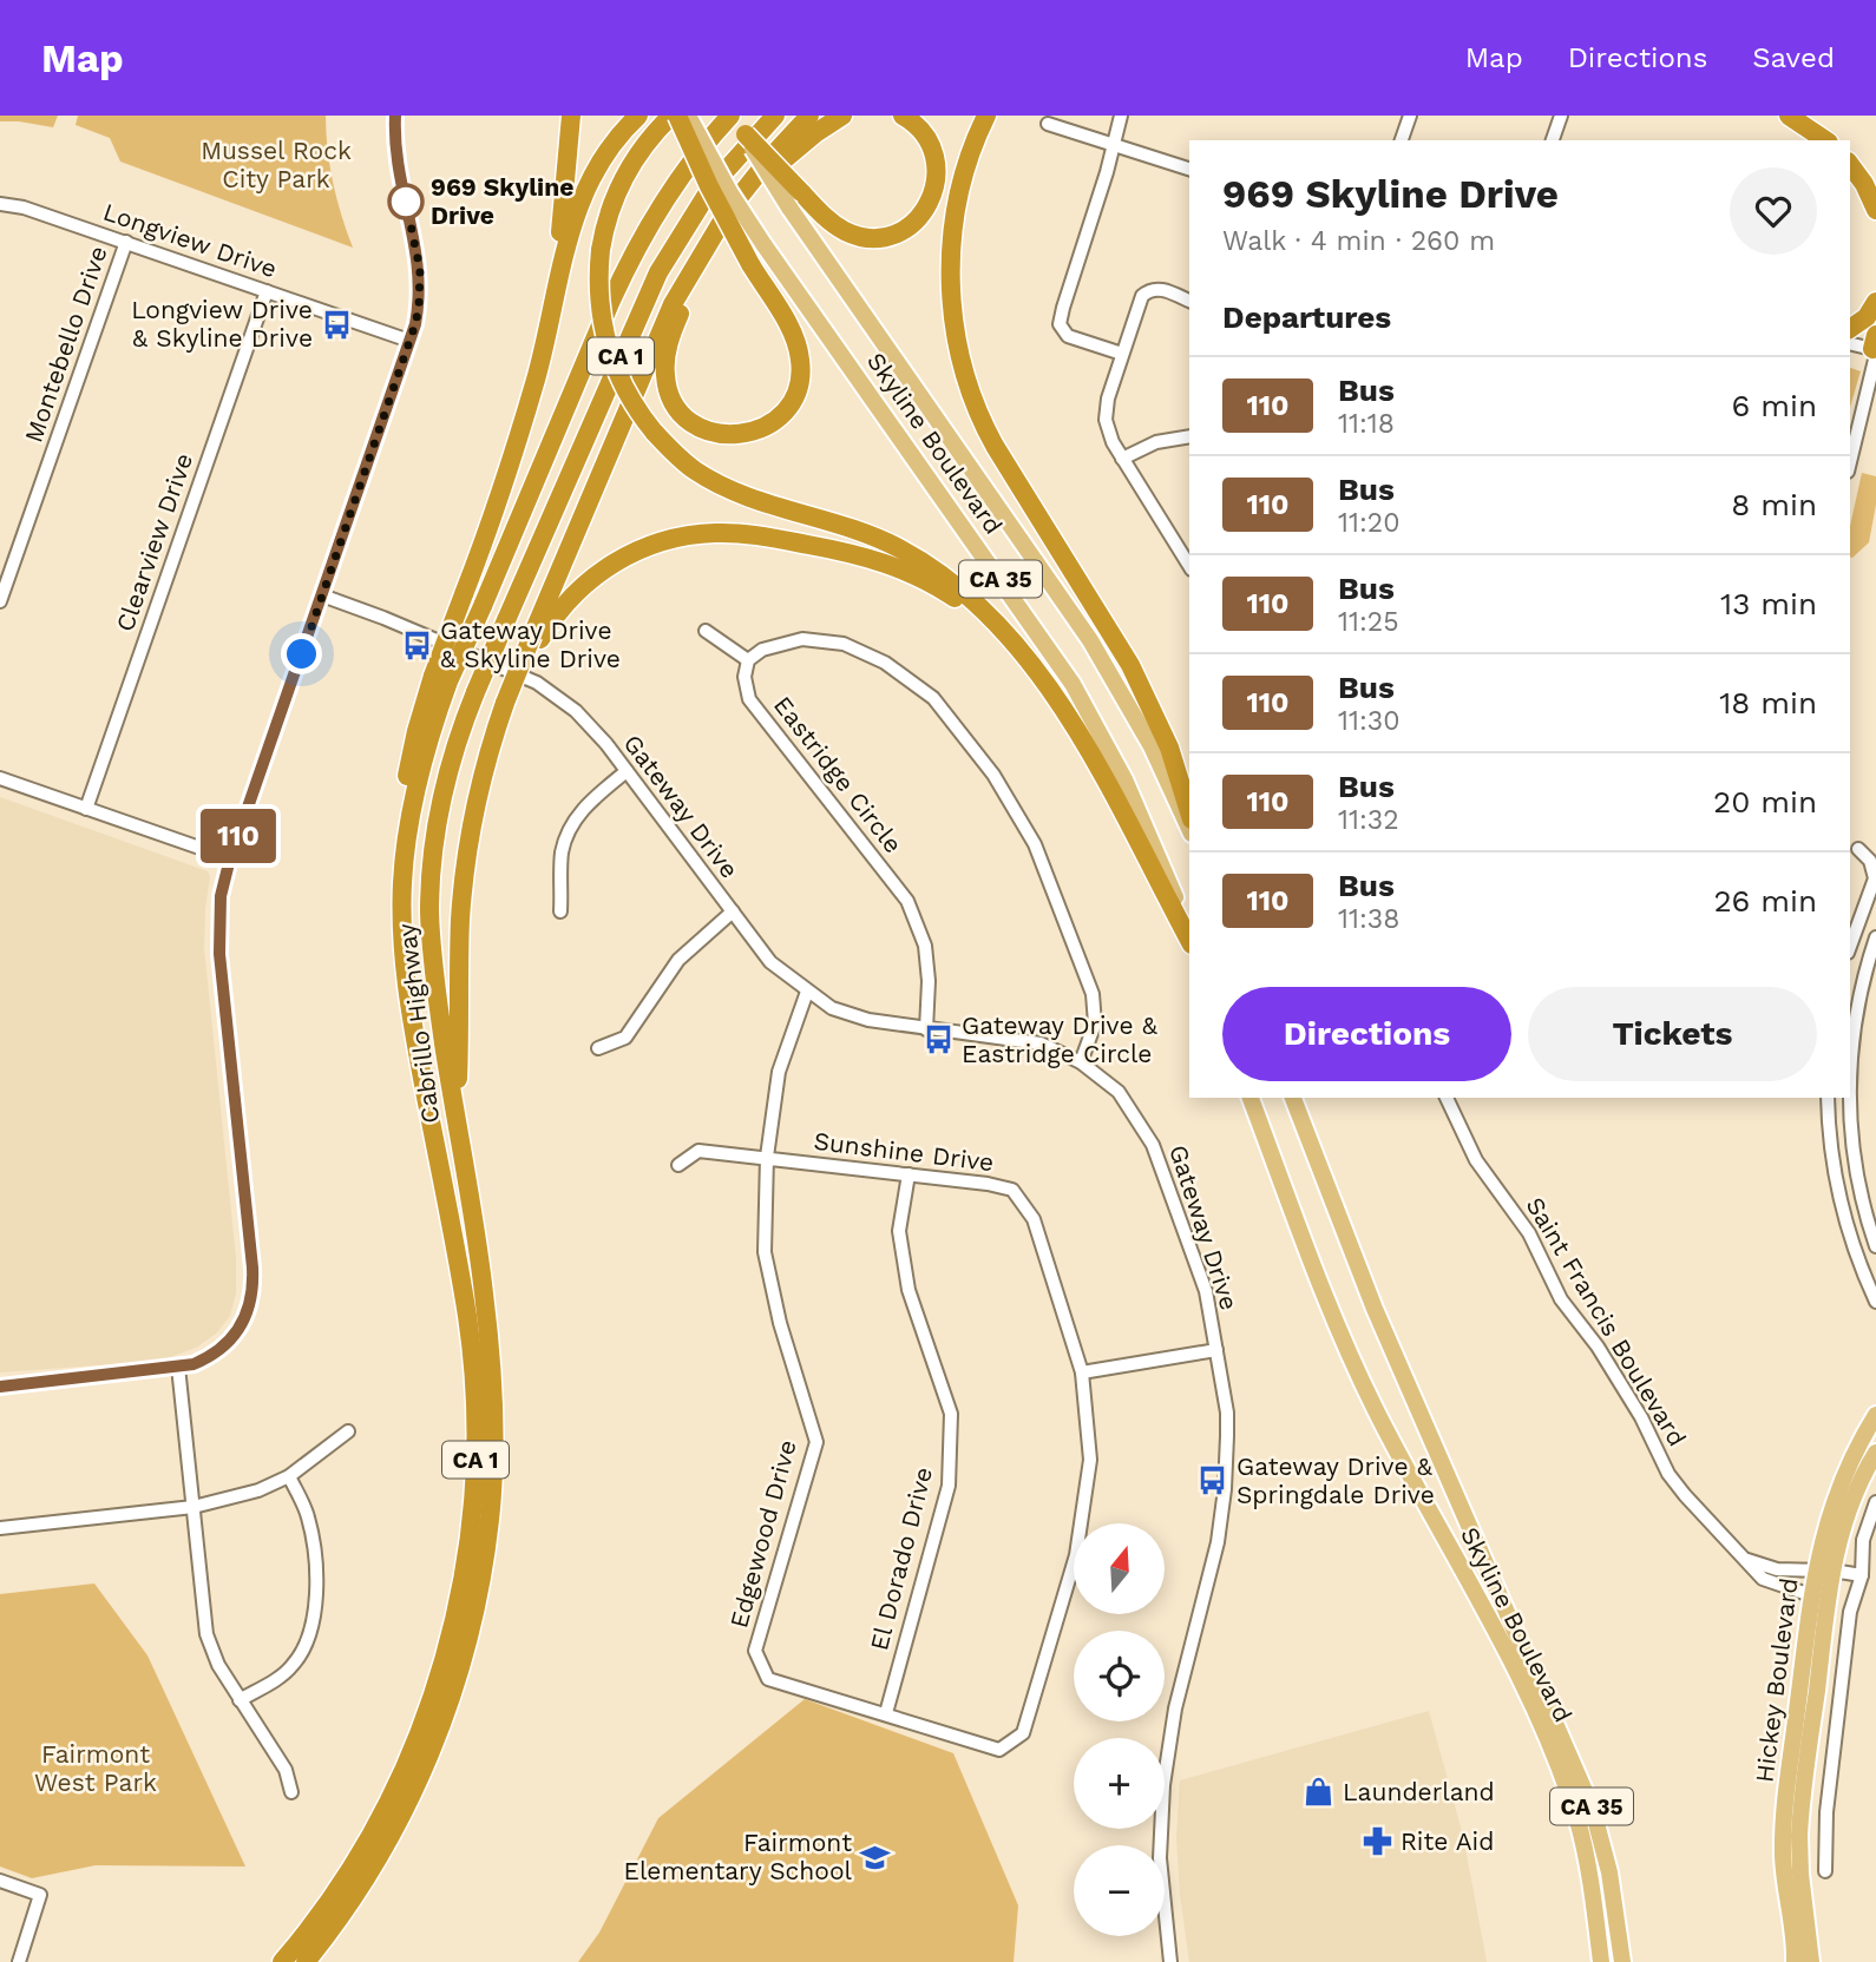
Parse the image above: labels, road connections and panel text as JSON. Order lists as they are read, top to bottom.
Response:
{
  "streets": {
    "highway": ["CA 1", "Cabrillo Highway"],
    "main road": ["Skyline Boulevard", "CA 35", "Hickey Boulevard"],
    "street": [
      "Longview Drive",
      "Montebello Drive",
      "Clearview Drive",
      "Eastridge Circle",
      "Gateway Drive",
      "Sunshine Drive",
      "Saint Francis Boulevard",
      "Edgewood Drive",
      "El Dorado Drive"
    ]
  },
  "crossings": [
    ["Longview Drive", "Montebello Drive"],
    ["Longview Drive", "Clearview Drive"],
    ["CA 1", "Cabrillo Highway"],
    ["Eastridge Circle", "Gateway Drive"],
    ["Gateway Drive", "Edgewood Drive"],
    ["Sunshine Drive", "Edgewood Drive"],
    ["Sunshine Drive", "El Dorado Drive"],
    ["Saint Francis Boulevard", "Hickey Boulevard"],
    ["Edgewood Drive", "El Dorado Drive"]
  ],
  "parks": ["Mussel Rock City Park", "Fairmont West Park"],
  "places": {
    "other": ["969 Skyline Drive"],
    "bus stop": [
      "Longview Drive & Skyline Drive",
      "Gateway Drive & Skyline Drive",
      "Gateway Drive & Eastridge Circle",
      "Gateway Drive & Springdale Drive"
    ],
    "shop": ["Launderland"],
    "pharmacy": ["Rite Aid"],
    "school or university": ["Fairmont Elementary School"]
  },
  "lines": ["bus line 110"],
  "north": "top",
  "page": {
    "header": "Map",
    "nav": ["Map", "Directions", "Saved"],
    "on_map": "110",
    "heading": [
      ["969 Skyline Drive", "Walk · 4 min · 260 m"],
      "Departures"
    ],
    "list": [
      {
        "mark": "110",
        "name": "Bus",
        "note": "11:18",
        "value": "6 min"
      },
      {
        "mark": "110",
        "name": "Bus",
        "note": "11:20",
        "value": "8 min"
      },
      {
        "mark": "110",
        "name": "Bus",
        "note": "11:25",
        "value": "13 min"
      },
      {
        "mark": "110",
        "name": "Bus",
        "note": "11:30",
        "value": "18 min"
      },
      {
        "mark": "110",
        "name": "Bus",
        "note": "11:32",
        "value": "20 min"
      },
      {
        "mark": "110",
        "name": "Bus",
        "note": "11:38",
        "value": "26 min"
      }
    ],
    "buttons": ["Directions", "Tickets"],
    "map_buttons": ["+", "−"]
  }
}
